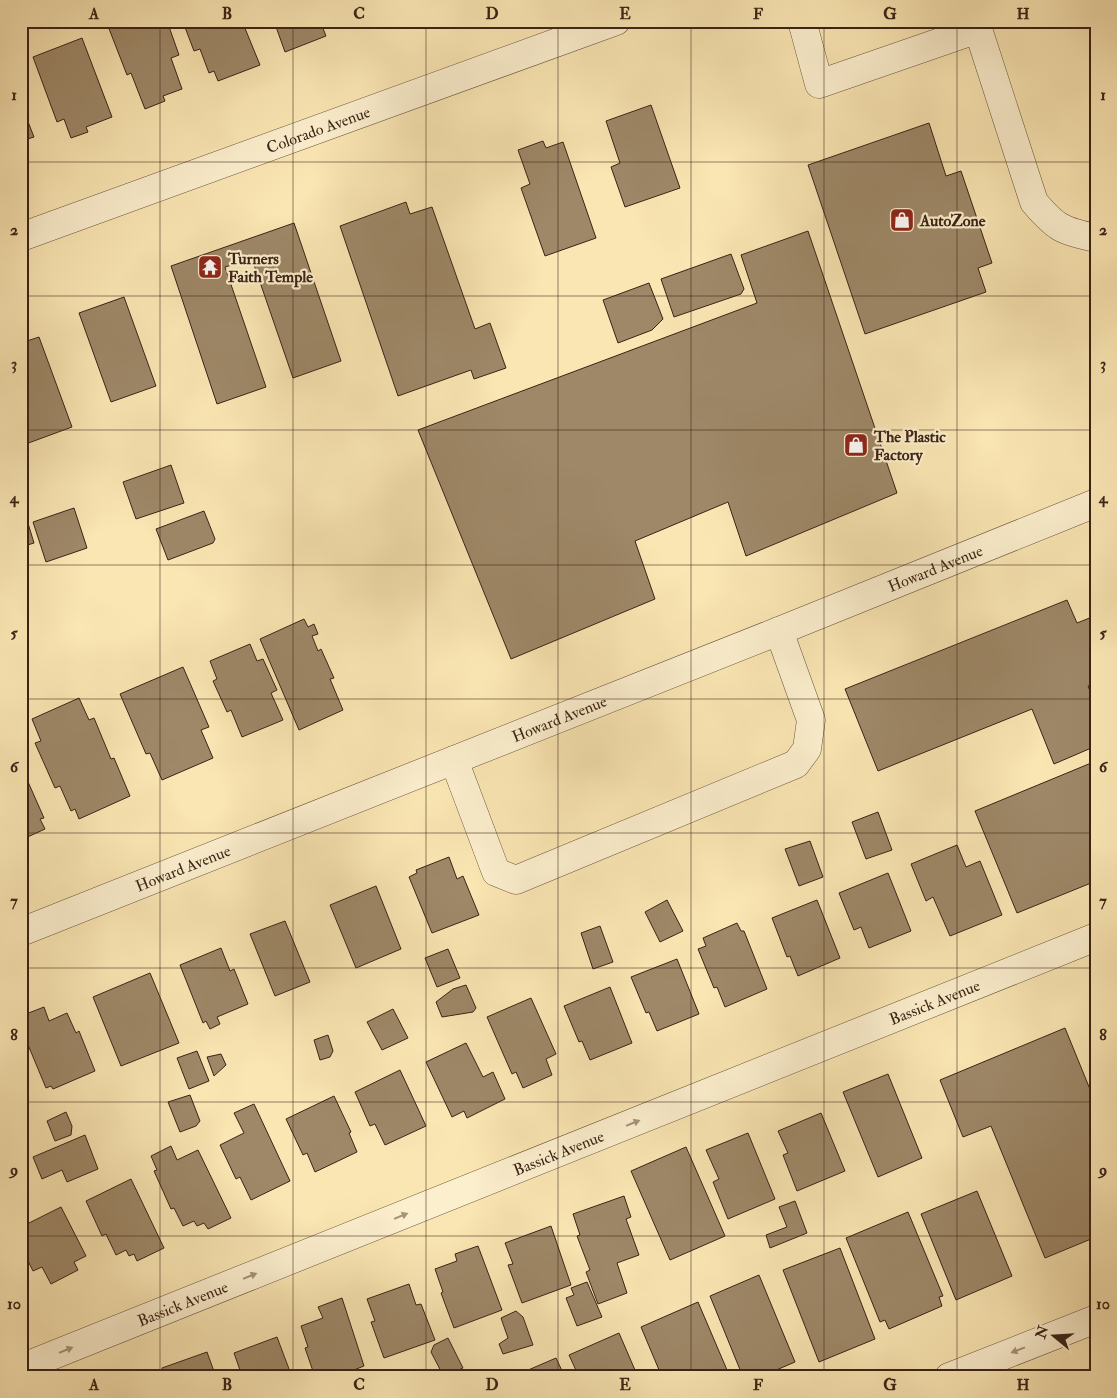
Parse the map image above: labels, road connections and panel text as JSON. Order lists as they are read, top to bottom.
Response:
{
  "streets": {
    "street": ["Colorado Avenue", "Howard Avenue", "Bassick Avenue"]
  },
  "one_way": ["Bassick Avenue"],
  "places": {
    "shop": ["AutoZone", "The Plastic Factory"],
    "temple": ["Turners Faith Temple"]
  },
  "north": "left",
  "grid": {
    "columns": [
      "A",
      "B",
      "C",
      "D",
      "E",
      "F",
      "G",
      "H"
    ],
    "rows": [
      "1",
      "2",
      "3",
      "4",
      "5",
      "6",
      "7",
      "8",
      "9",
      "10"
    ]
  }
}
